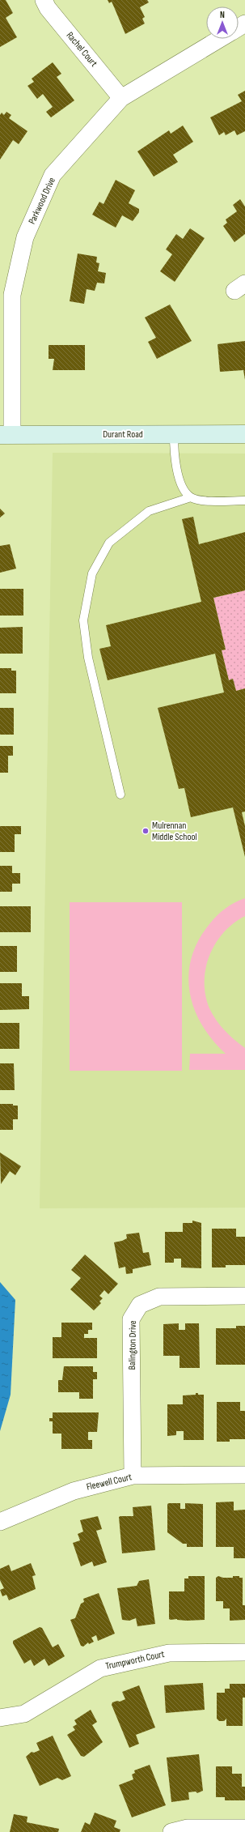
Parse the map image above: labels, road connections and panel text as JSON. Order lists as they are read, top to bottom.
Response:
{
  "streets": {
    "street": [
      "Rachel Court",
      "Parkwood Drive",
      "Durant Road",
      "Balington Drive",
      "Fleewell Court",
      "Trumpworth Court"
    ]
  },
  "crossings": [
    ["Rachel Court", "Parkwood Drive"],
    ["Parkwood Drive", "Durant Road"],
    ["Balington Drive", "Fleewell Court"]
  ],
  "places": ["Mulrennan Middle School"],
  "north": "top"
}
